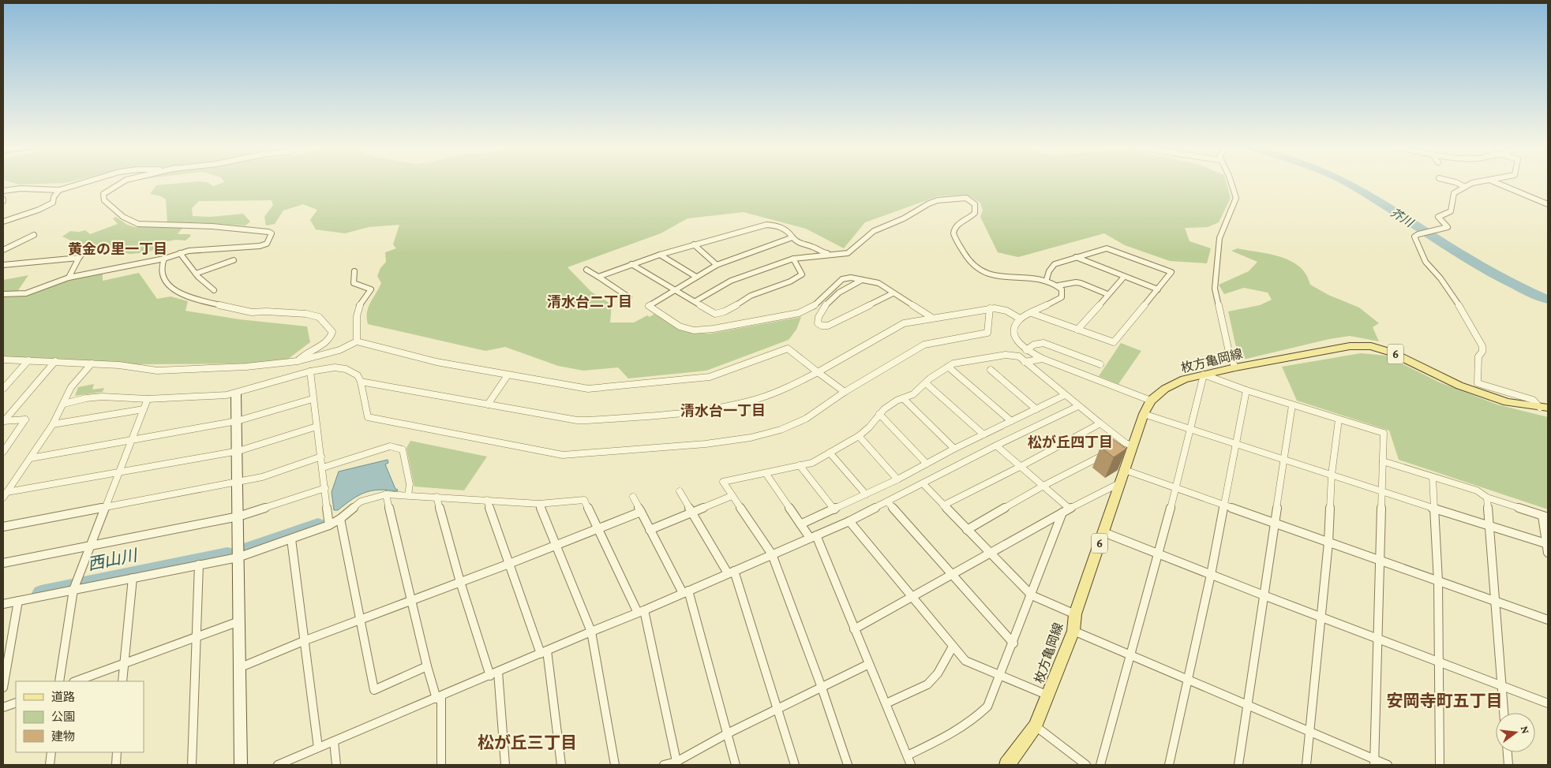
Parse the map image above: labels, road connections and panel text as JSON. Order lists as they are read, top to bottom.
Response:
{
  "streets": {
    "main road": ["6", "枚方亀岡線"]
  },
  "districts": [
    "黄金の里一丁目",
    "清水台二丁目",
    "清水台一丁目",
    "松が丘四丁目",
    "安岡寺町五丁目",
    "松が丘三丁目"
  ],
  "water": ["芥川", "西山川"],
  "legend": ["道路", "公園", "建物"],
  "north": "right"
}
